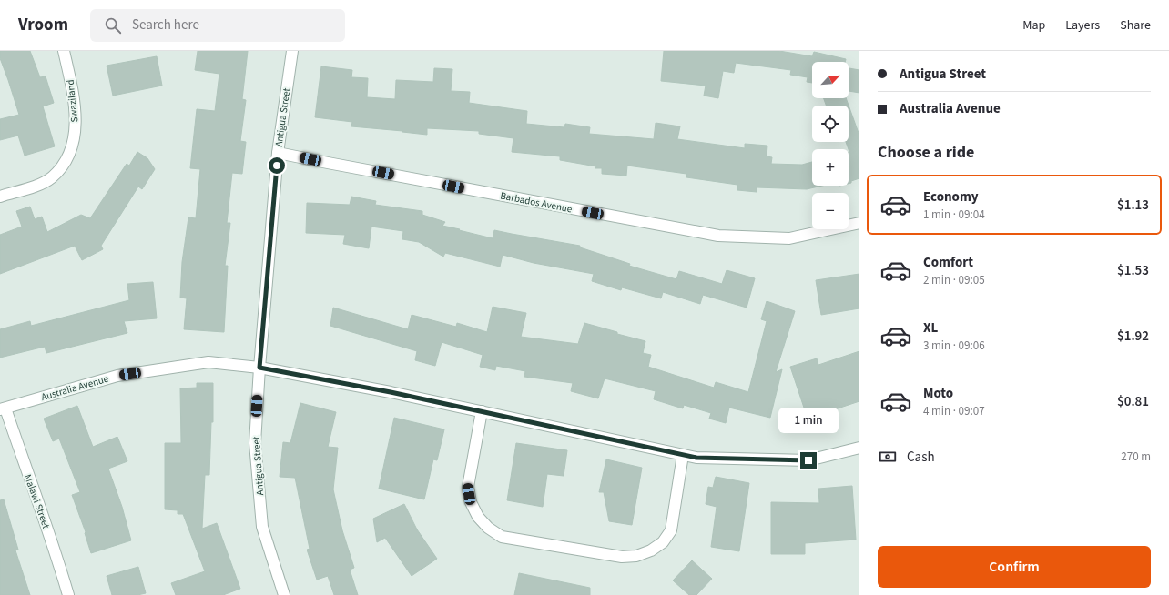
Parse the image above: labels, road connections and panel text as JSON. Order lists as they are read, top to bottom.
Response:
{
  "streets": {
    "street": [
      "Swaziland",
      "Antigua Street",
      "Barbados Avenue",
      "Australia Avenue",
      "Malawi Street"
    ]
  },
  "crossings": [
    ["Antigua Street", "Barbados Avenue"],
    ["Antigua Street", "Australia Avenue"],
    ["Australia Avenue", "Malawi Street"]
  ],
  "north": "top right",
  "page": {
    "header": "Vroom",
    "search": "Search here",
    "nav": ["Map", "Layers", "Share"],
    "banner": ["Antigua Street", "Australia Avenue"],
    "map_buttons": ["+", "−"],
    "heading": "Choose a ride",
    "list": [
      {
        "name": "Economy",
        "note": "1 min · 09:04",
        "value": "$1.13"
      },
      {
        "name": "Comfort",
        "note": "2 min · 09:05",
        "value": "$1.53"
      },
      {
        "name": "XL",
        "note": "3 min · 09:06",
        "value": "$1.92"
      },
      {
        "name": "Moto",
        "note": "4 min · 09:07",
        "value": "$0.81"
      }
    ],
    "bubble": "1 min",
    "pay": ["Cash", "270 m"],
    "buttons": "Confirm"
  }
}
